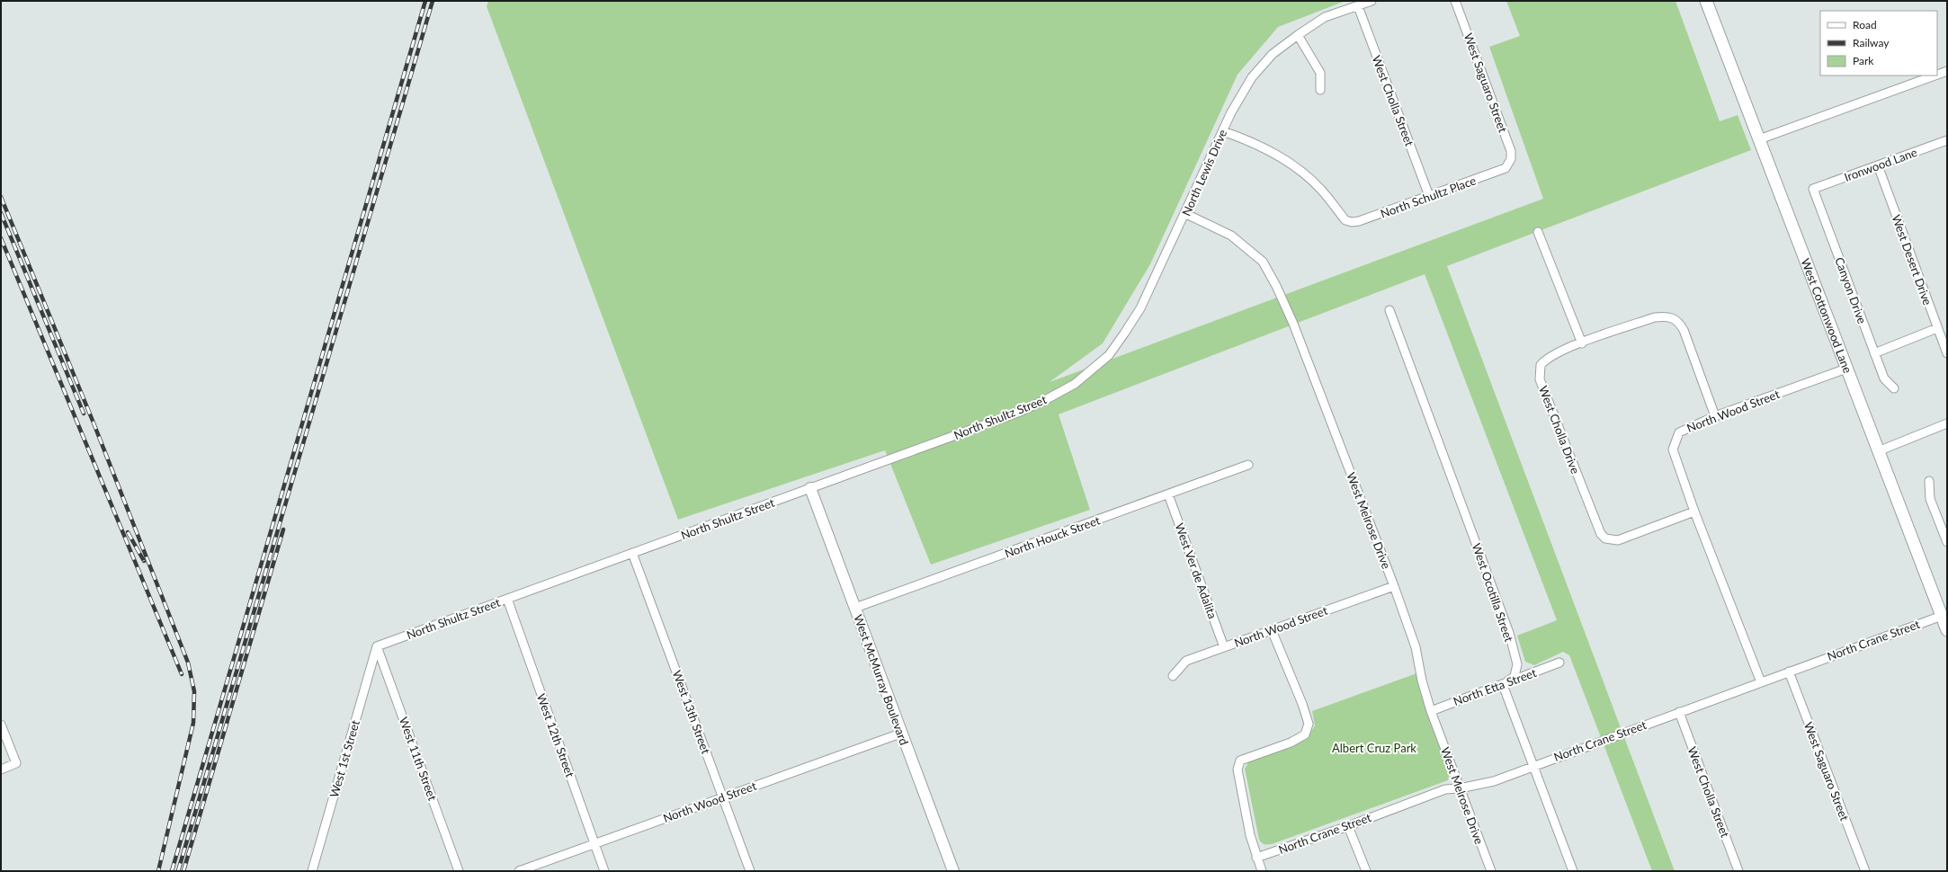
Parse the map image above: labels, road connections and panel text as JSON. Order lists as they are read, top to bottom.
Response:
{
  "streets": {
    "main road": ["West Cottonwood Lane"],
    "street": [
      "West Saguaro Street",
      "West Cholla Street",
      "Ironwood Lane",
      "North Lewis Drive",
      "North Schultz Place",
      "West Desert Drive",
      "Canyon Drive",
      "North Wood Street",
      "North Shultz Street",
      "West Cholla Drive",
      "West Melrose Drive",
      "North Houck Street",
      "West Ver de Adalita",
      "West Ocotilla Street",
      "North Crane Street",
      "West McMurray Boulevard",
      "North Etta Street",
      "West 13th Street",
      "West 12th Street",
      "West 1st Street",
      "West 11th Street"
    ]
  },
  "crossings": [
    ["West Saguaro Street", "North Schultz Place"],
    ["West Saguaro Street", "North Crane Street"],
    ["West Cholla Street", "North Lewis Drive"],
    ["West Cholla Street", "North Schultz Place"],
    ["West Cholla Street", "North Crane Street"],
    ["Ironwood Lane", "West Desert Drive"],
    ["Ironwood Lane", "Canyon Drive"],
    ["North Lewis Drive", "North Schultz Place"],
    ["North Lewis Drive", "North Shultz Street"],
    ["North Lewis Drive", "West Melrose Drive"],
    ["West Cottonwood Lane", "North Wood Street"],
    ["West Cottonwood Lane", "North Crane Street"],
    ["North Wood Street", "West Cholla Drive"],
    ["North Wood Street", "West Melrose Drive"],
    ["North Wood Street", "West Ver de Adalita"],
    ["North Wood Street", "West McMurray Boulevard"],
    ["North Wood Street", "West 13th Street"],
    ["North Wood Street", "West 12th Street"],
    ["North Shultz Street", "West McMurray Boulevard"],
    ["North Shultz Street", "West 13th Street"],
    ["North Shultz Street", "West 12th Street"],
    ["North Shultz Street", "West 1st Street"],
    ["North Shultz Street", "West 11th Street"],
    ["West Melrose Drive", "North Crane Street"],
    ["West Melrose Drive", "North Etta Street"],
    ["North Houck Street", "West Ver de Adalita"],
    ["North Houck Street", "West McMurray Boulevard"],
    ["West Ocotilla Street", "North Etta Street"],
    ["West 1st Street", "West 11th Street"]
  ],
  "parks": ["Albert Cruz Park"],
  "legend": ["Road", "Railway", "Park"]
}
